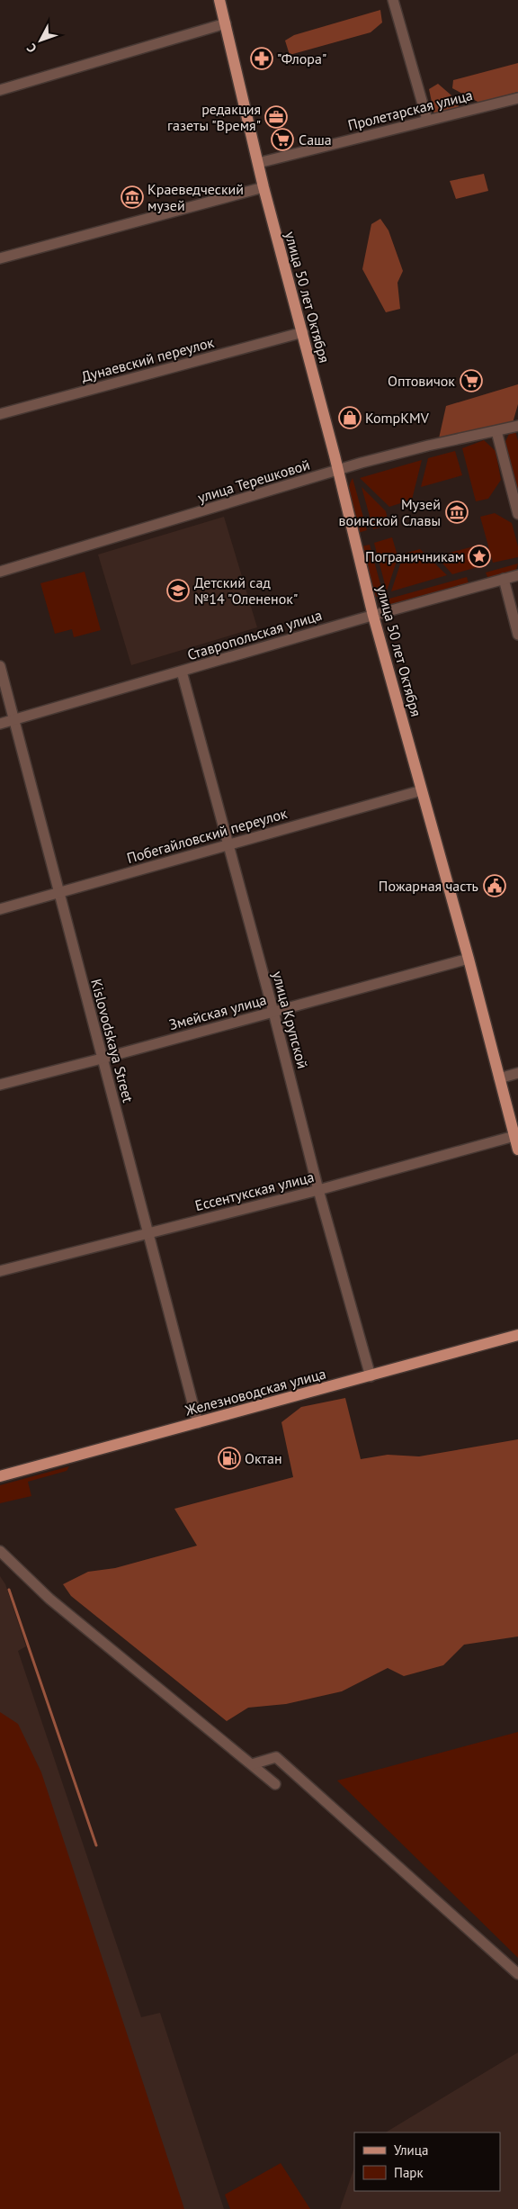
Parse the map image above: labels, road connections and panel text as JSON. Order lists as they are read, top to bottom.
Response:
{
  "streets": {
    "main road": ["улица 50 лет Октября", "Железноводская улица"],
    "street": [
      "Пролетарская улица",
      "Дунаевский переулок",
      "улица Терешковой",
      "Ставропольская улица",
      "Побегайловский переулок",
      "Змейская улица",
      "улица Крупской",
      "Kislovodskaya Street",
      "Ессентукская улица"
    ]
  },
  "crossings": [
    ["Пролетарская улица", "улица 50 лет Октября"],
    ["улица 50 лет Октября", "Дунаевский переулок"],
    ["улица 50 лет Октября", "улица Терешковой"],
    ["улица 50 лет Октября", "Ставропольская улица"],
    ["улица 50 лет Октября", "Побегайловский переулок"],
    ["улица 50 лет Октября", "Змейская улица"],
    ["улица 50 лет Октября", "Ессентукская улица"],
    ["Ставропольская улица", "улица Крупской"],
    ["Ставропольская улица", "Kislovodskaya Street"],
    ["Побегайловский переулок", "улица Крупской"],
    ["Побегайловский переулок", "Kislovodskaya Street"],
    ["Змейская улица", "улица Крупской"],
    ["Змейская улица", "Kislovodskaya Street"],
    ["улица Крупской", "Ессентукская улица"],
    ["улица Крупской", "Железноводская улица"],
    ["Kislovodskaya Street", "Ессентукская улица"],
    ["Kislovodskaya Street", "Железноводская улица"]
  ],
  "places": {
    "pharmacy": ["\"Флора\""],
    "office": ["редакция газеты \"Время\""],
    "supermarket": ["Саша", "Оптовичок"],
    "museum": ["Краеведческий музей", "Музей воинской Славы"],
    "shop": ["KompKMV"],
    "place": ["Пограничникам"],
    "school or university": ["Детский сад №14 \"Олененок\""],
    "public building": ["Пожарная часть"],
    "fuel station": ["Октан"]
  },
  "legend": ["Улица", "Парк"],
  "north": "bottom left"
}
